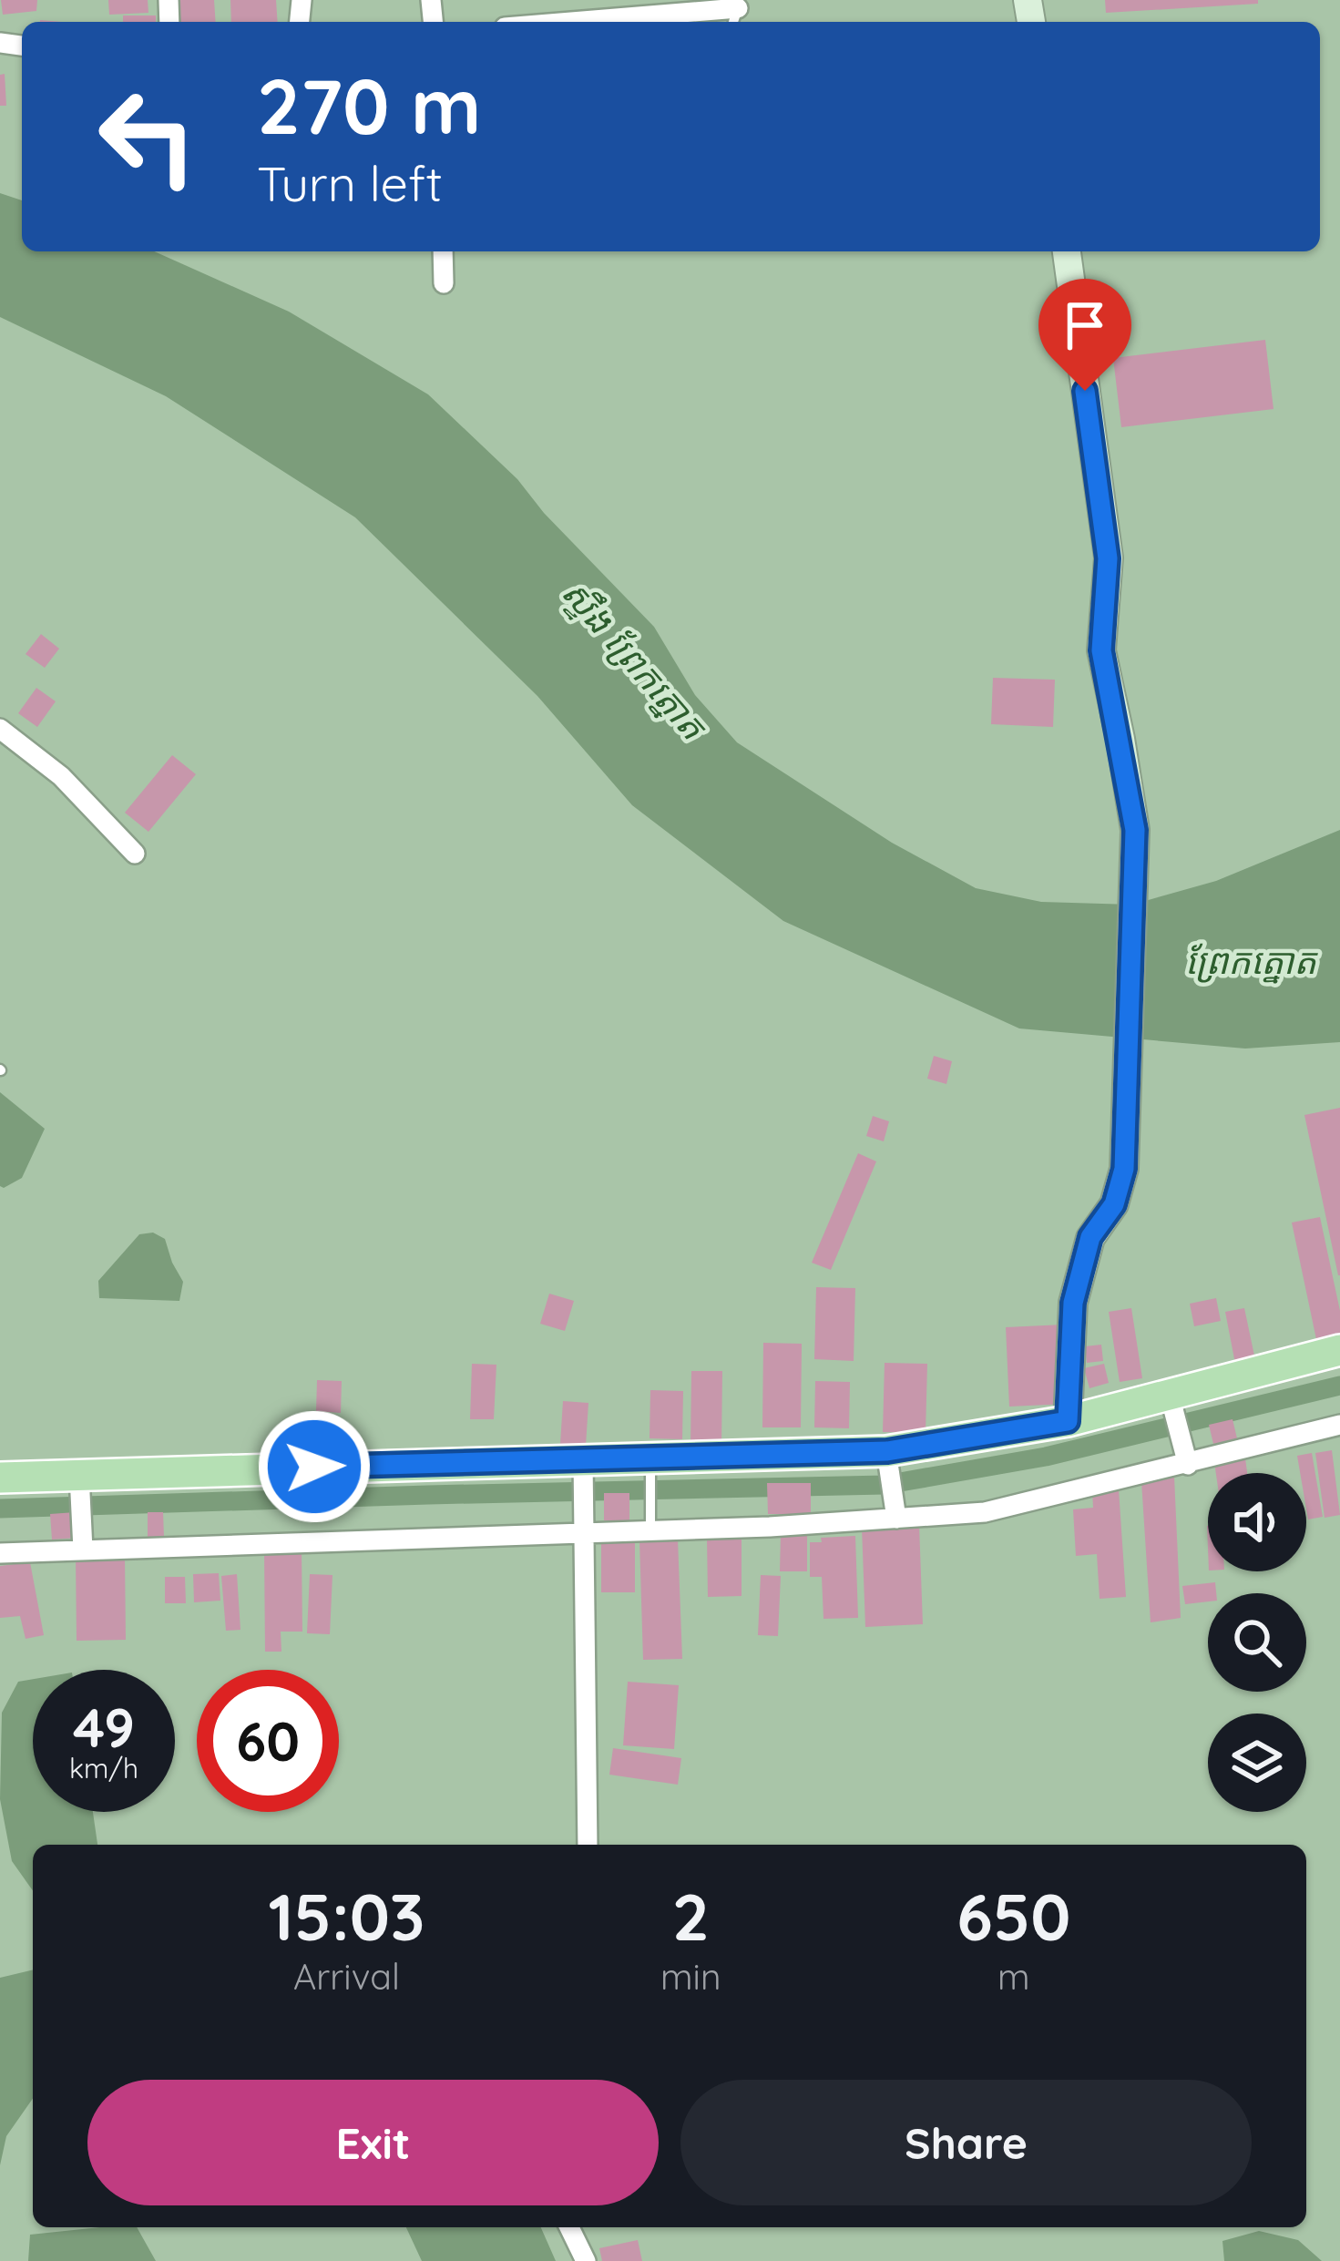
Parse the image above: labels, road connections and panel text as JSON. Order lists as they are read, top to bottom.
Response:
{
  "water": ["ស្ទឹង ព្រែកត្នោត", "ព្រែកត្នោត"],
  "page": {
    "turn": ["270 m", "Turn left"],
    "speed": "49 km/h",
    "limit": "60",
    "eta": [
      "15:03",
      "Arrival",
      "2",
      "min",
      "650",
      "m"
    ],
    "buttons": ["Exit", "Share"]
  }
}
